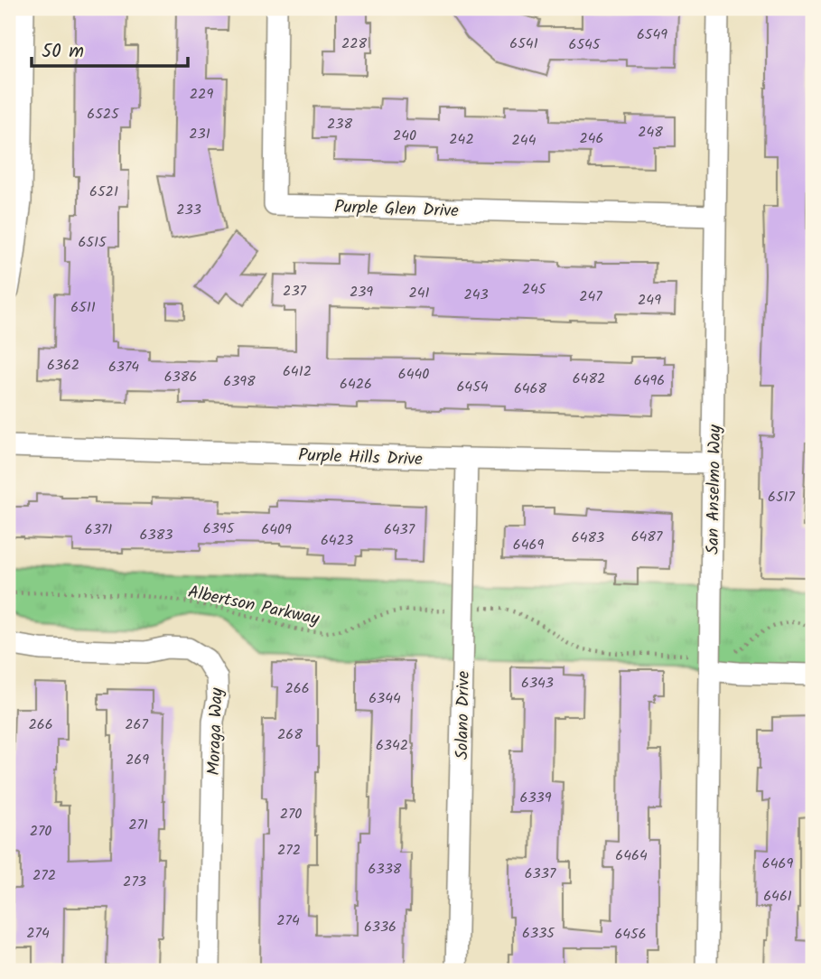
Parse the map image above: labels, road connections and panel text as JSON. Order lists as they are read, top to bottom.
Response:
{
  "streets": {
    "street": [
      "Purple Glen Drive",
      "Purple Hills Drive",
      "San Anselmo Way",
      "Solano Drive",
      "Moraga Way"
    ],
    "path": ["Albertson Parkway"]
  },
  "crossings": [
    ["Purple Glen Drive", "San Anselmo Way"],
    ["Purple Hills Drive", "San Anselmo Way"],
    ["Purple Hills Drive", "Solano Drive"],
    ["San Anselmo Way", "Albertson Parkway"],
    ["Albertson Parkway", "Solano Drive"]
  ],
  "house_numbers": [
    "6549",
    "228",
    "6541",
    "6545",
    "229",
    "6525",
    "238",
    "248",
    "231",
    "240",
    "246",
    "242",
    "244",
    "6521",
    "233",
    "6515",
    "245",
    "237",
    "239",
    "241",
    "243",
    "247",
    "249",
    "6511",
    "6362",
    "6374",
    "6412",
    "6440",
    "6386",
    "6482",
    "6496",
    "6398",
    "6426",
    "6454",
    "6468",
    "6517",
    "6395",
    "6371",
    "6409",
    "6437",
    "6383",
    "6487",
    "6483",
    "6423",
    "6469",
    "6343",
    "266",
    "6344",
    "266",
    "267",
    "268",
    "6342",
    "269",
    "6339",
    "270",
    "271",
    "270",
    "272",
    "6464",
    "6469",
    "6338",
    "6337",
    "272",
    "273",
    "6461",
    "274",
    "6336",
    "274",
    "6335",
    "6456"
  ],
  "scale_bar": "50 m"
}
